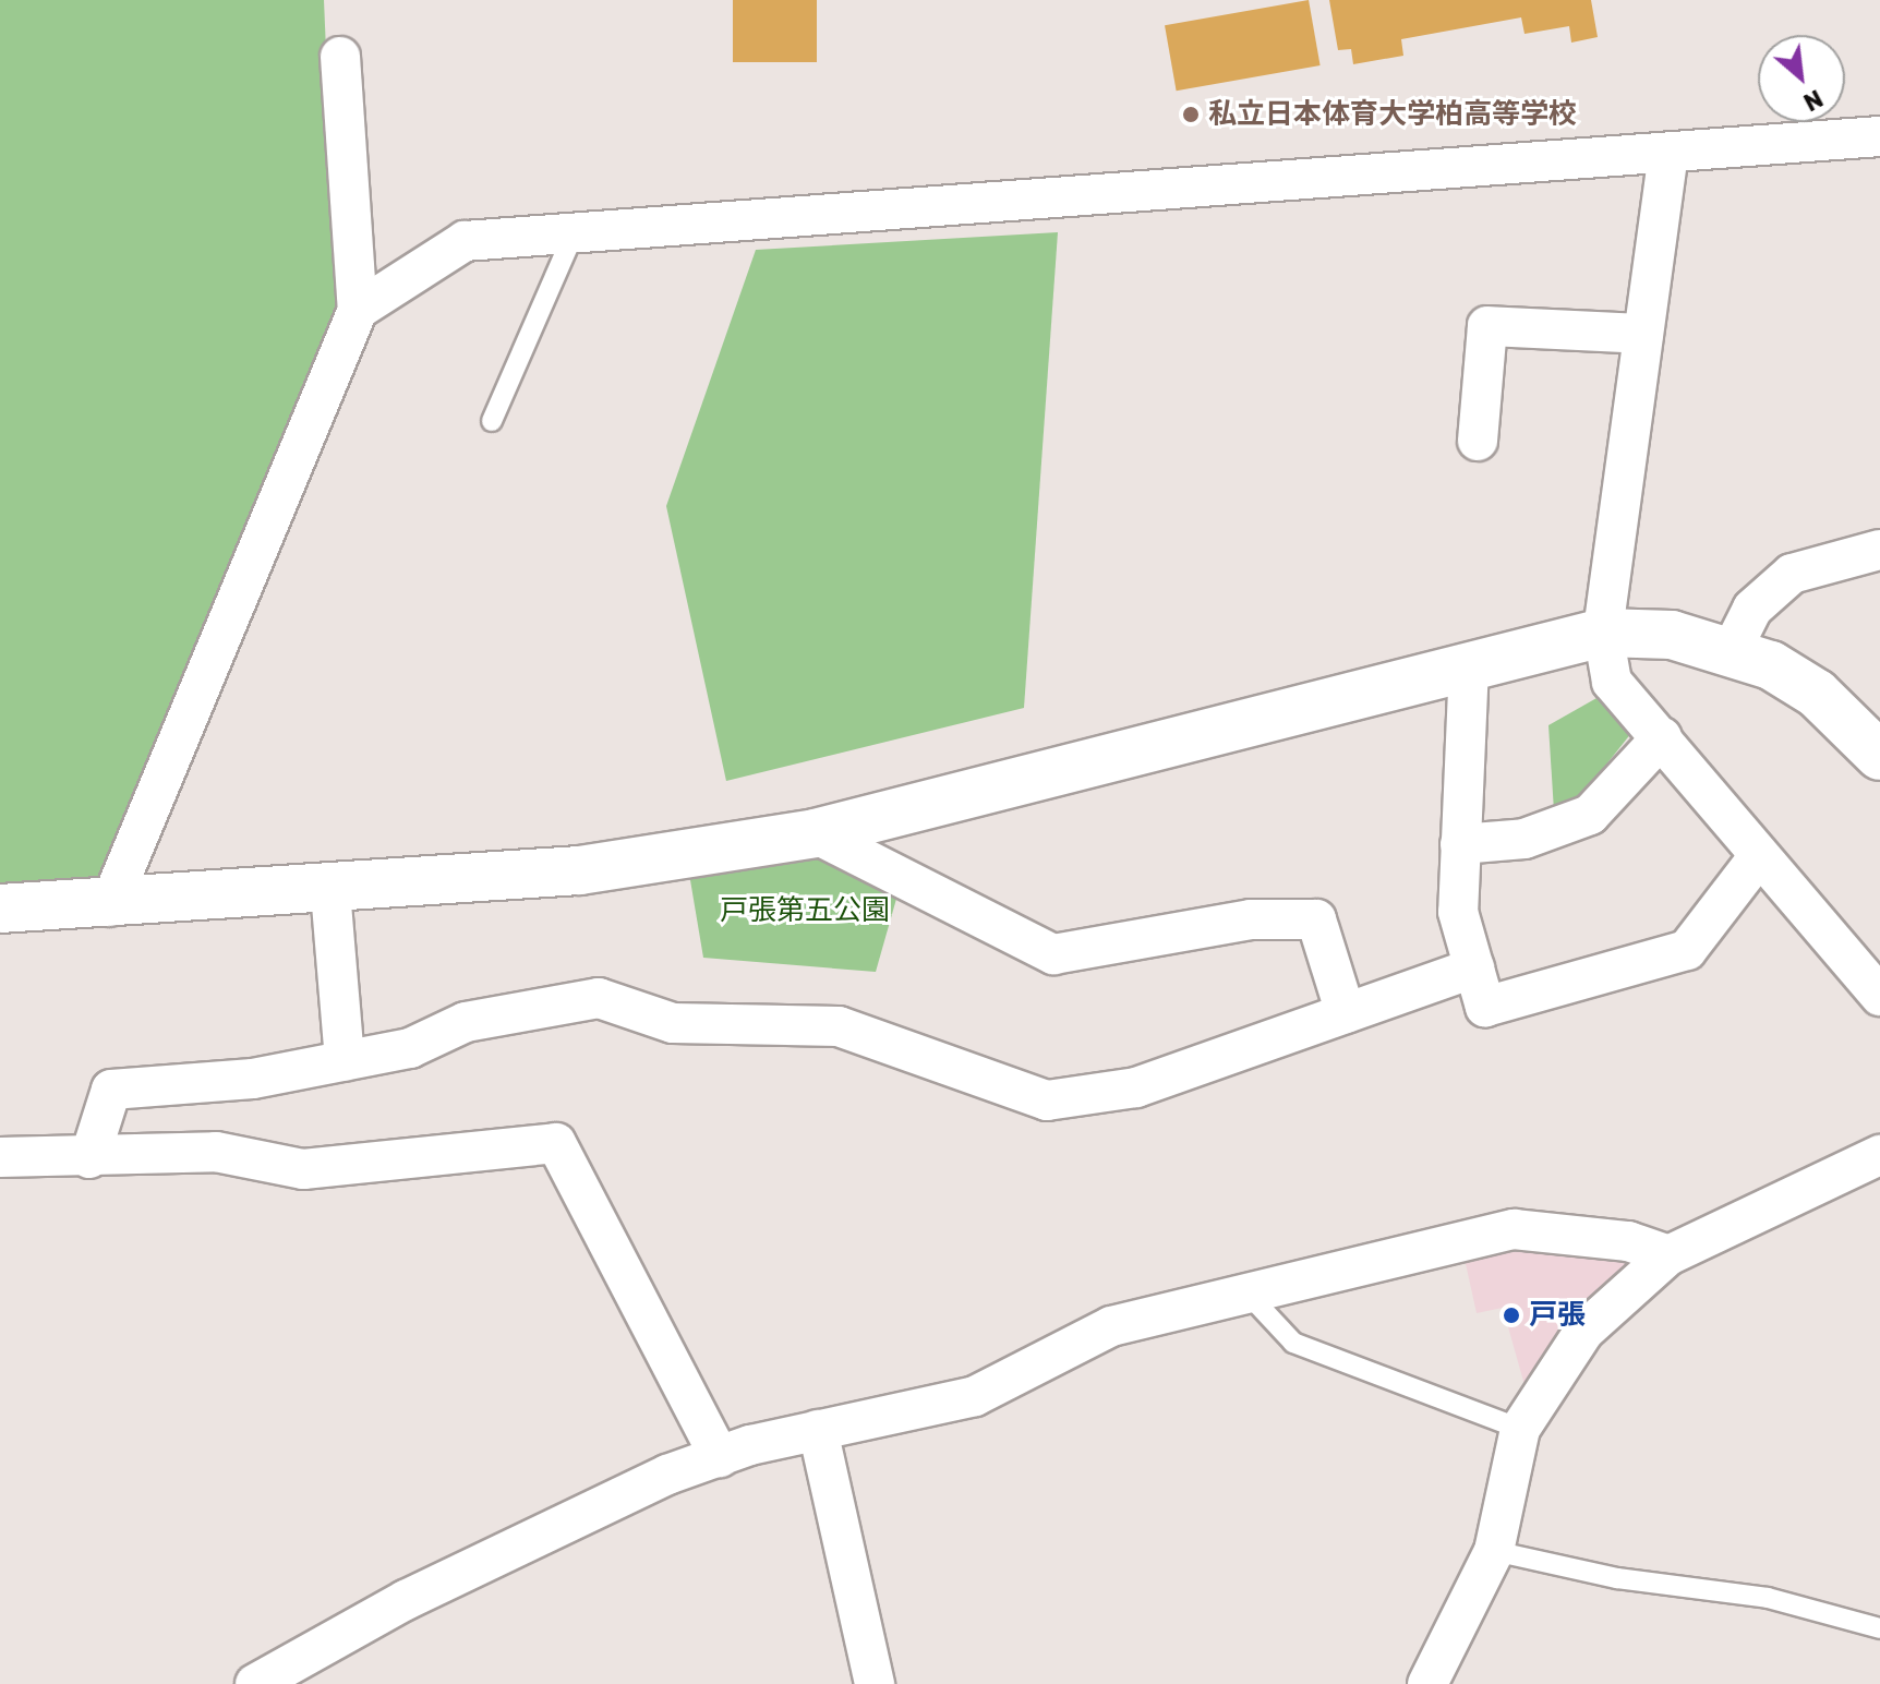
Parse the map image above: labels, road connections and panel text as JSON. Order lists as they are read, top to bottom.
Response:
{
  "parks": ["戸張第五公園"],
  "places": ["私立日本体育大学柏高等学校", "戸張"],
  "north": "bottom right"
}
